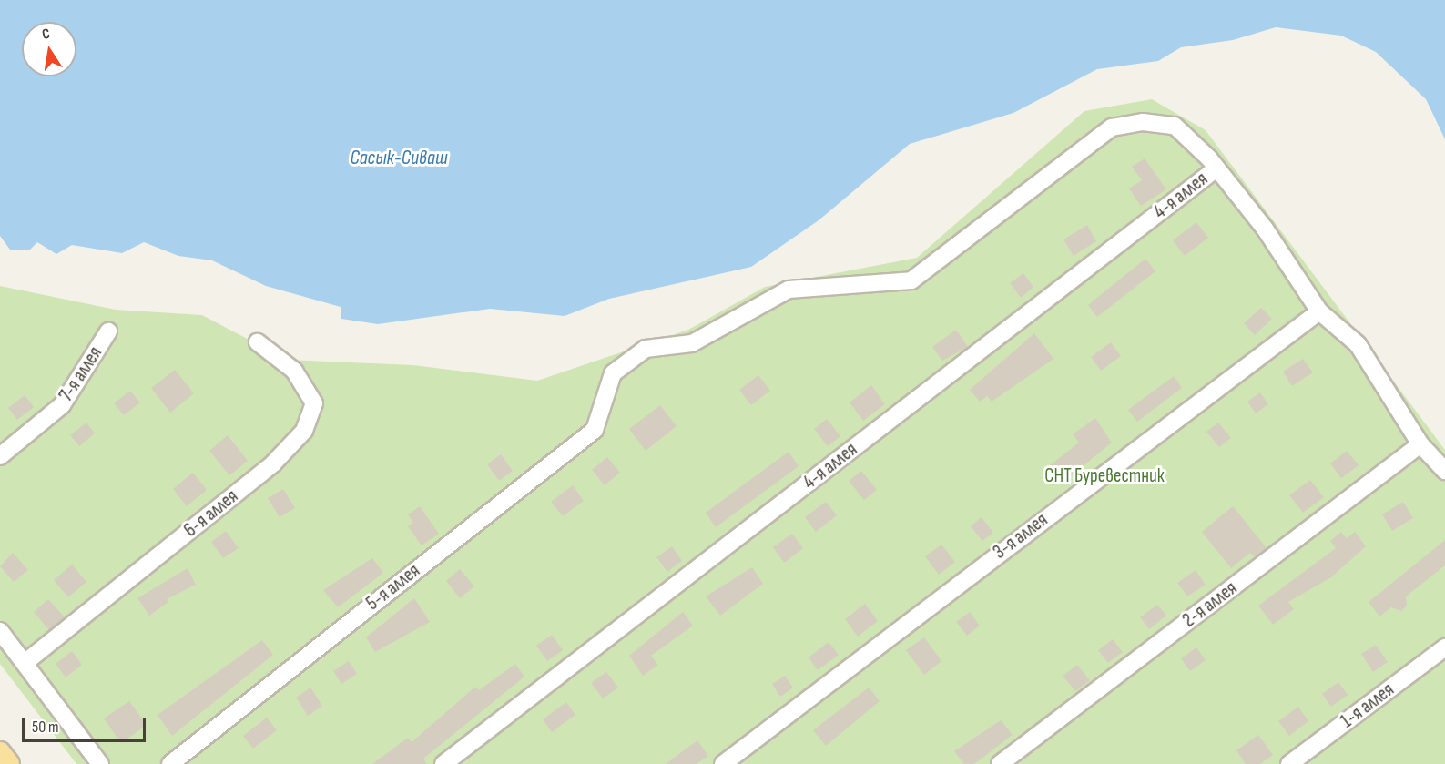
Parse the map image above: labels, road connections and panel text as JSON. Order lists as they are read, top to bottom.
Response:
{
  "streets": {
    "lane": [
      "4-я аллея",
      "7-я аллея",
      "6-я аллея",
      "3-я аллея",
      "5-я аллея",
      "2-я аллея",
      "1-я аллея"
    ]
  },
  "crossings": [
    ["4-я аллея", "5-я аллея"],
    ["3-я аллея", "5-я аллея"],
    ["5-я аллея", "2-я аллея"]
  ],
  "water": ["Сасык-Сиваш"],
  "parks": ["СНТ Буревестник"],
  "scale_bar": "50 m",
  "north": "top"
}
